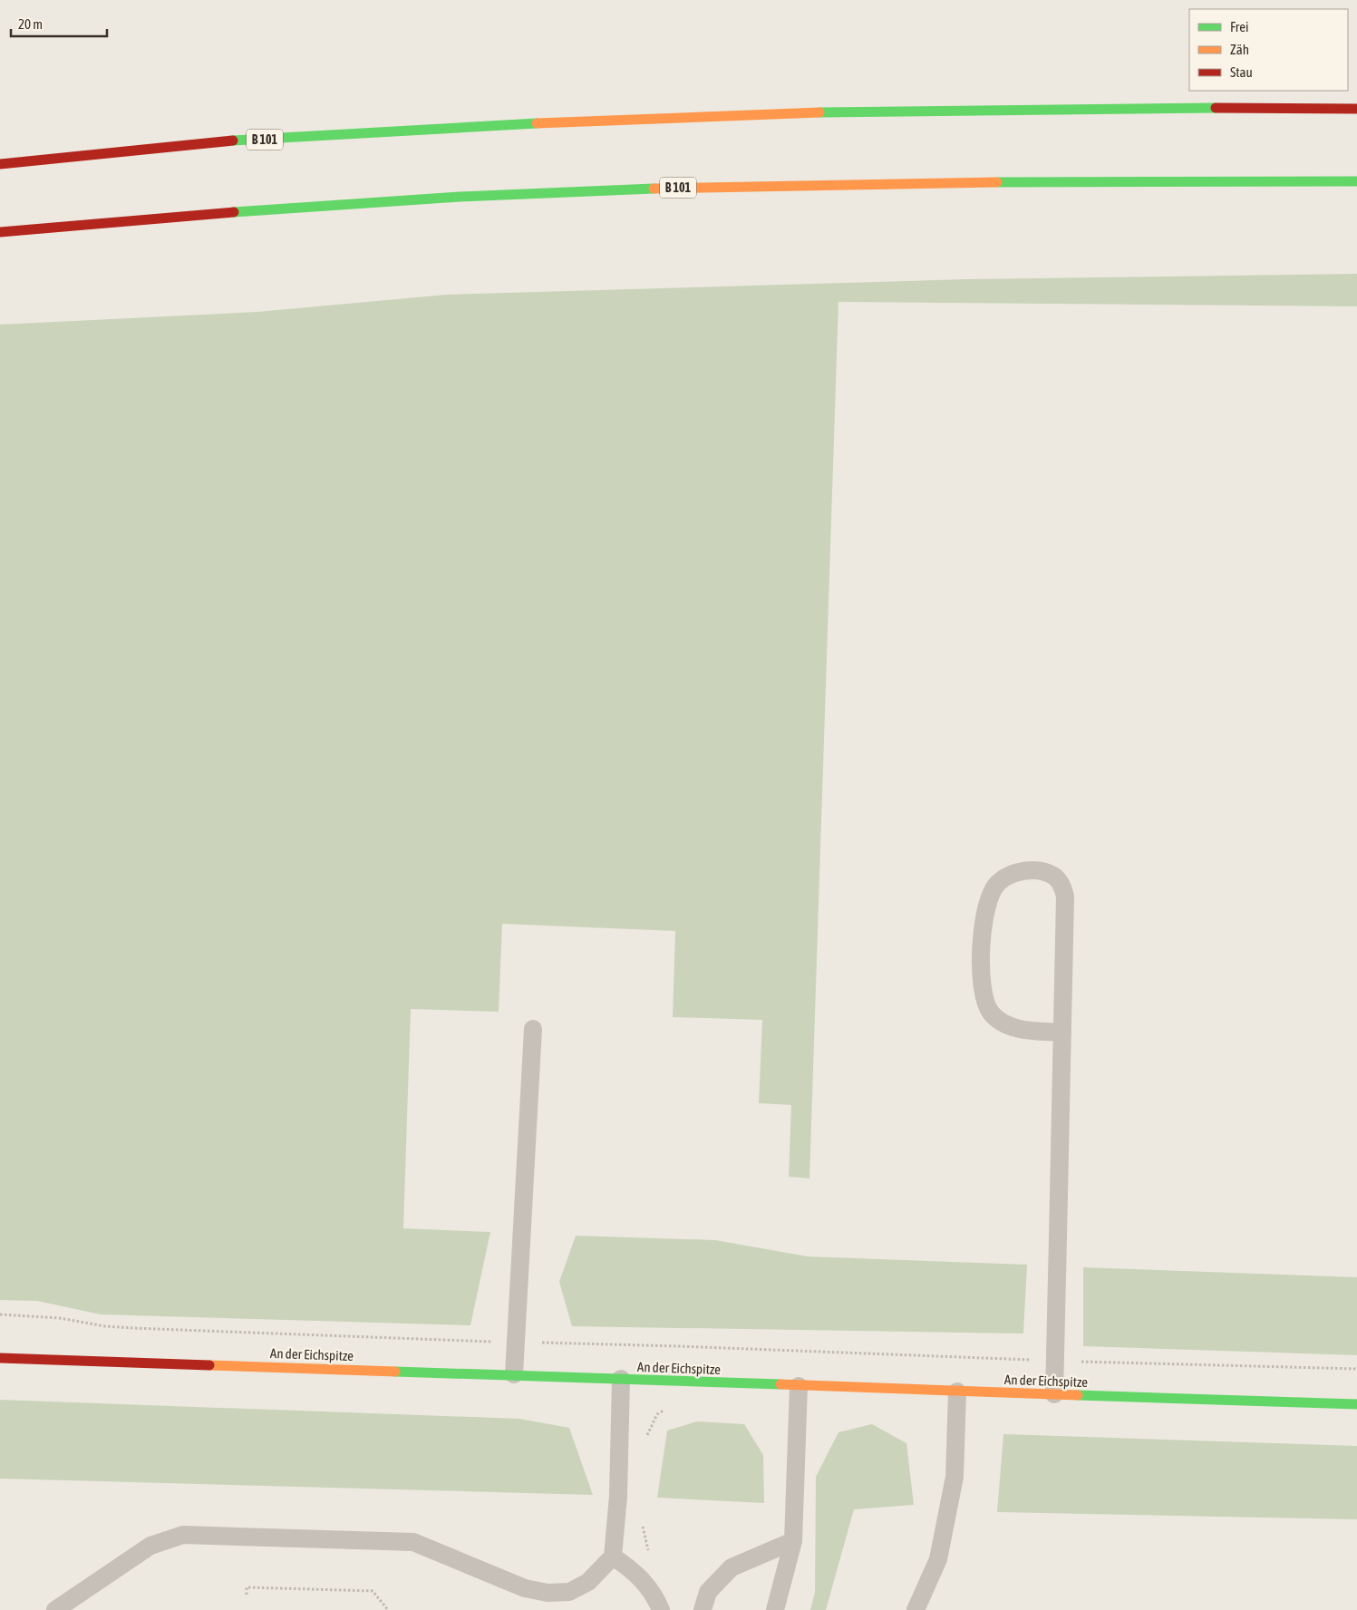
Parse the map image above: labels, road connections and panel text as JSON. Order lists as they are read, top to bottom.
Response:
{
  "streets": {
    "main road": ["B 101", "An der Eichspitze"]
  },
  "legend": ["Frei", "Zäh", "Stau"],
  "scale_bar": "20 m"
}
